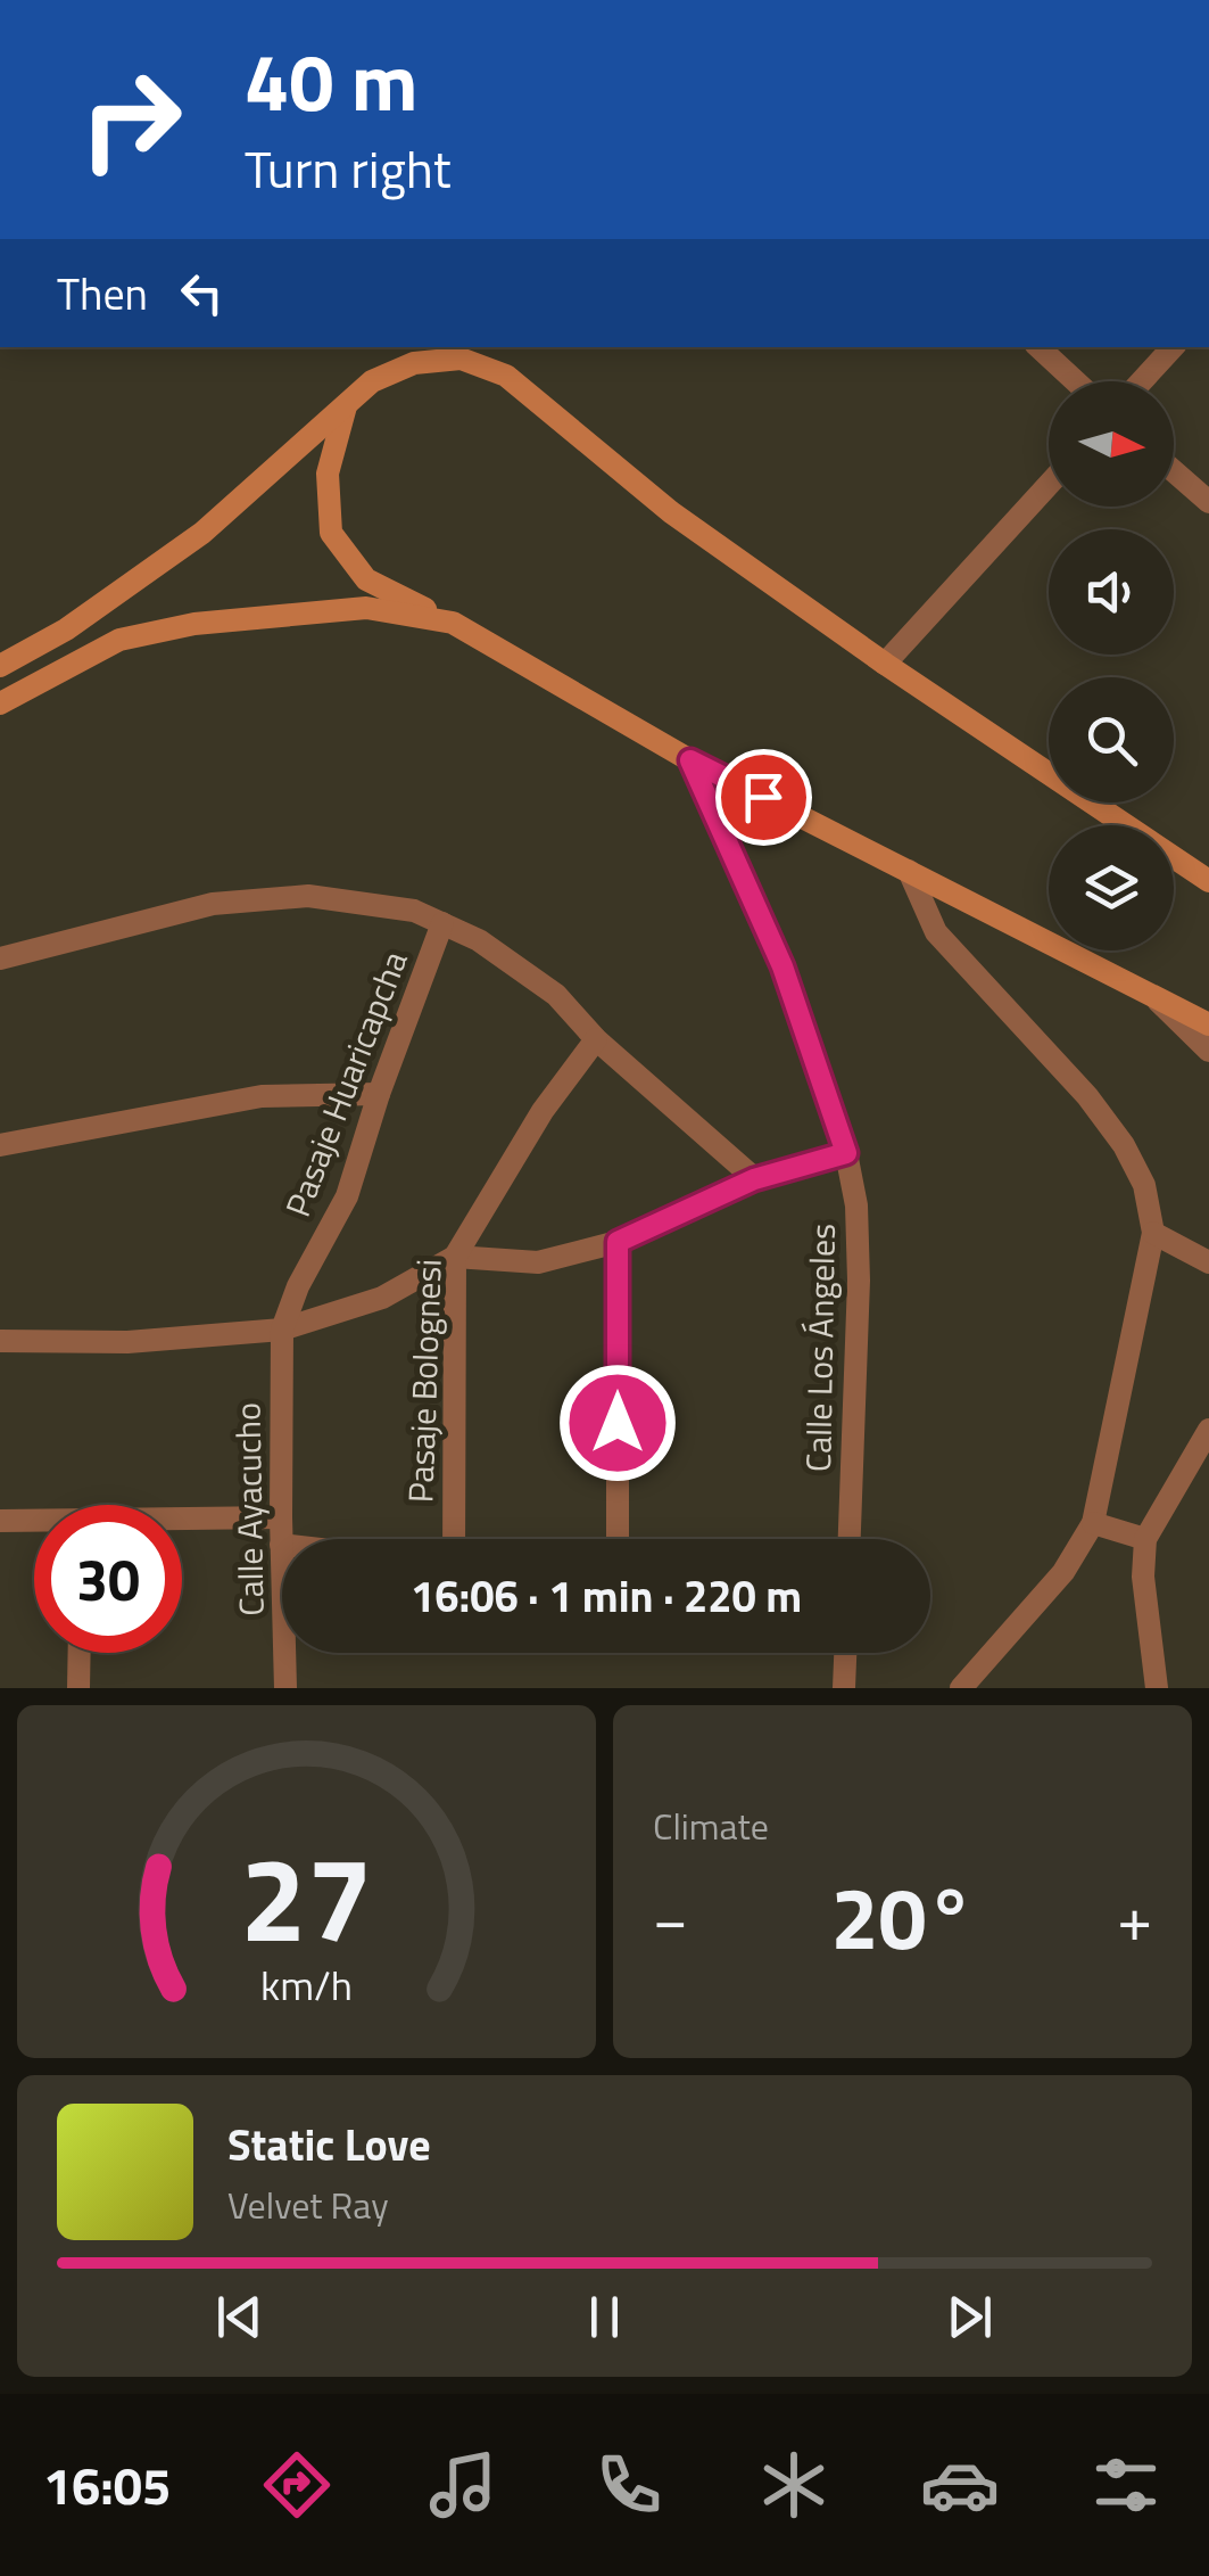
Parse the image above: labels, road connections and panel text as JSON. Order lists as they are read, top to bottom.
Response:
{
  "streets": {
    "street": [
      "Pasaje Huaricapcha",
      "Calle Los Ángeles",
      "Pasaje Bolognesi",
      "Calle Ayacucho"
    ]
  },
  "crossings": [
    ["Pasaje Huaricapcha", "Calle Ayacucho"]
  ],
  "north": "right",
  "page": {
    "turn": ["40 m", "Turn right"],
    "then": "Then",
    "limit": "30",
    "trip": "16:06 · 1 min · 220 m",
    "tile": "Climate",
    "heat": ["−", "20°", "+"],
    "song": ["Static Love", "Velvet Ray"],
    "tabs": "16:05",
    "gauge": ["27", "km/h"]
  }
}
